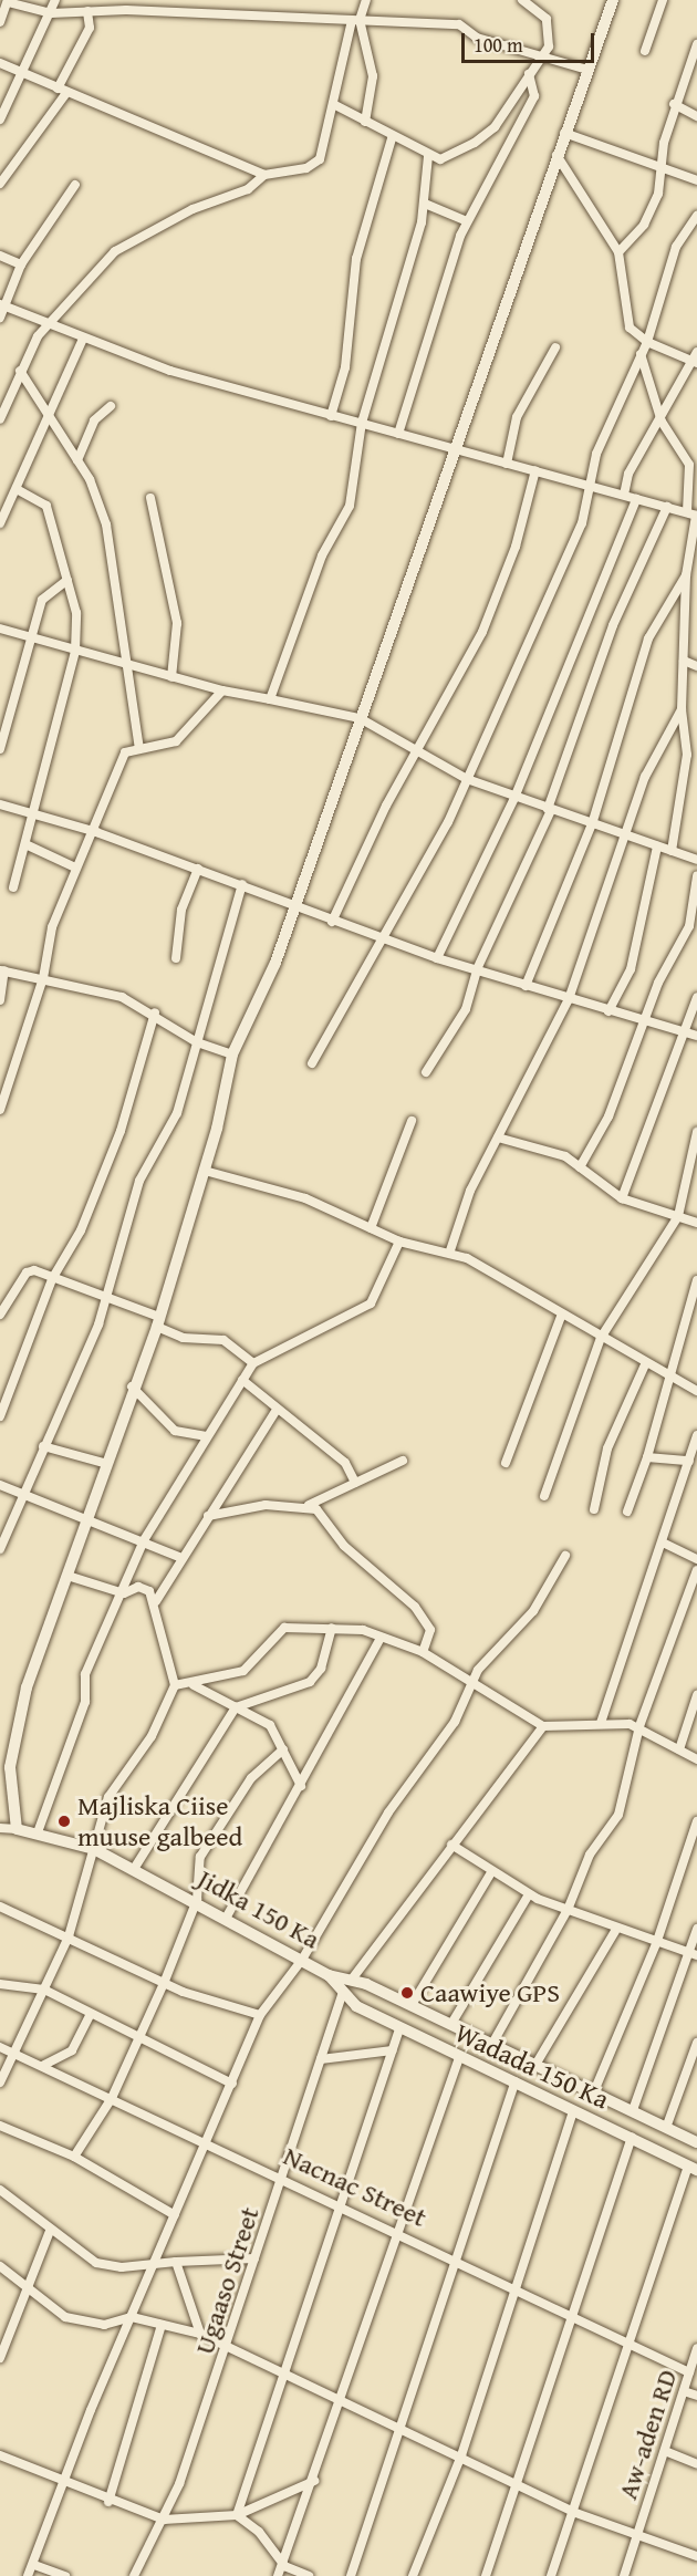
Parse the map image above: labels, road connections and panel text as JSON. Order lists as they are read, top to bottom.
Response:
{
  "streets": {
    "street": [
      "Jidka 150 Ka",
      "Wadada 150 Ka",
      "Nacnac Street",
      "Ugaaso Street",
      "Aw-aden RD"
    ]
  },
  "crossings": [
    ["Jidka 150 Ka", "Wadada 150 Ka"],
    ["Wadada 150 Ka", "Ugaaso Street"],
    ["Nacnac Street", "Ugaaso Street"],
    ["Nacnac Street", "Aw-aden RD"]
  ],
  "places": ["Majliska Ciise muuse galbeed", "Caawiye GPS"],
  "scale_bar": "100 m"
}
